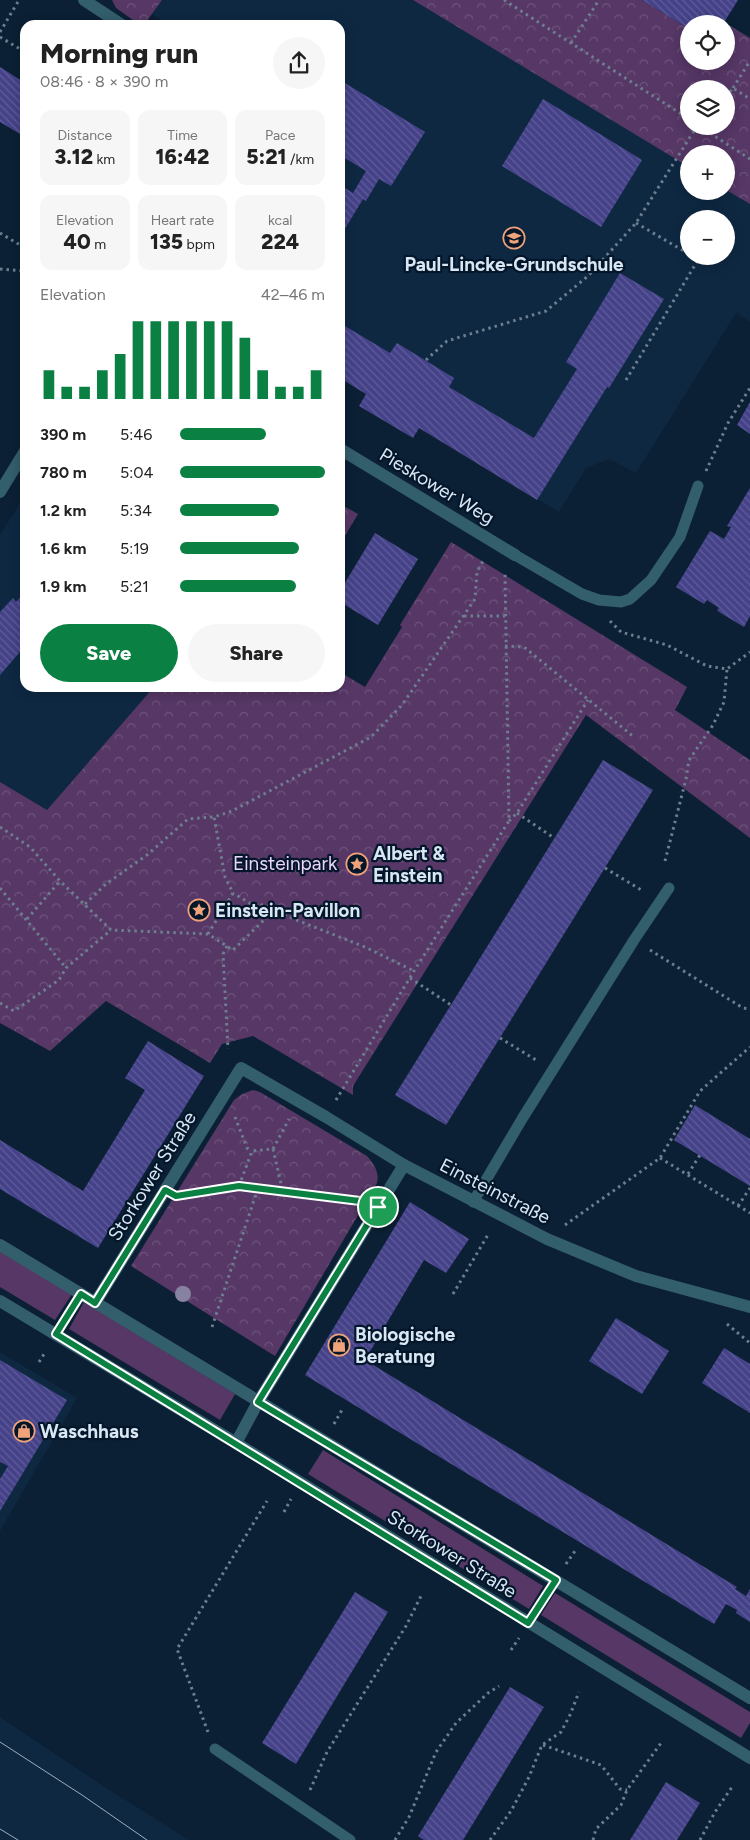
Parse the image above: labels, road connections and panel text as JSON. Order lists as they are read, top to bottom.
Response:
{
  "streets": {
    "street": ["Pieskower Weg", "Storkower Straße", "Einsteinstraße"]
  },
  "crossings": [
    ["Storkower Straße", "Einsteinstraße"]
  ],
  "parks": ["Einsteinpark"],
  "places": {
    "school or university": ["Paul-Lincke-Grundschule"],
    "place": ["Albert & Einstein", "Einstein-Pavillon"],
    "shop": ["Biologische Beratung", "Waschhaus"]
  },
  "page": {
    "map_buttons": ["+", "−"],
    "heading": ["Morning run", "08:46 · 8 × 390 m"],
    "stats": [
      ["Distance", "3.12 km"],
      ["Time", "16:42"],
      ["Pace", "5:21 /km"],
      ["Elevation", "40 m"],
      ["Heart rate", "135 bpm"],
      ["kcal", "224"]
    ],
    "chart": ["Elevation", "42–46 m"],
    "list": [
      {
        "name": "390 m",
        "note": "5:46"
      },
      {
        "name": "780 m",
        "note": "5:04"
      },
      {
        "name": "1.2 km",
        "note": "5:34"
      },
      {
        "name": "1.6 km",
        "note": "5:19"
      },
      {
        "name": "1.9 km",
        "note": "5:21"
      }
    ],
    "buttons": ["Save", "Share"]
  }
}
